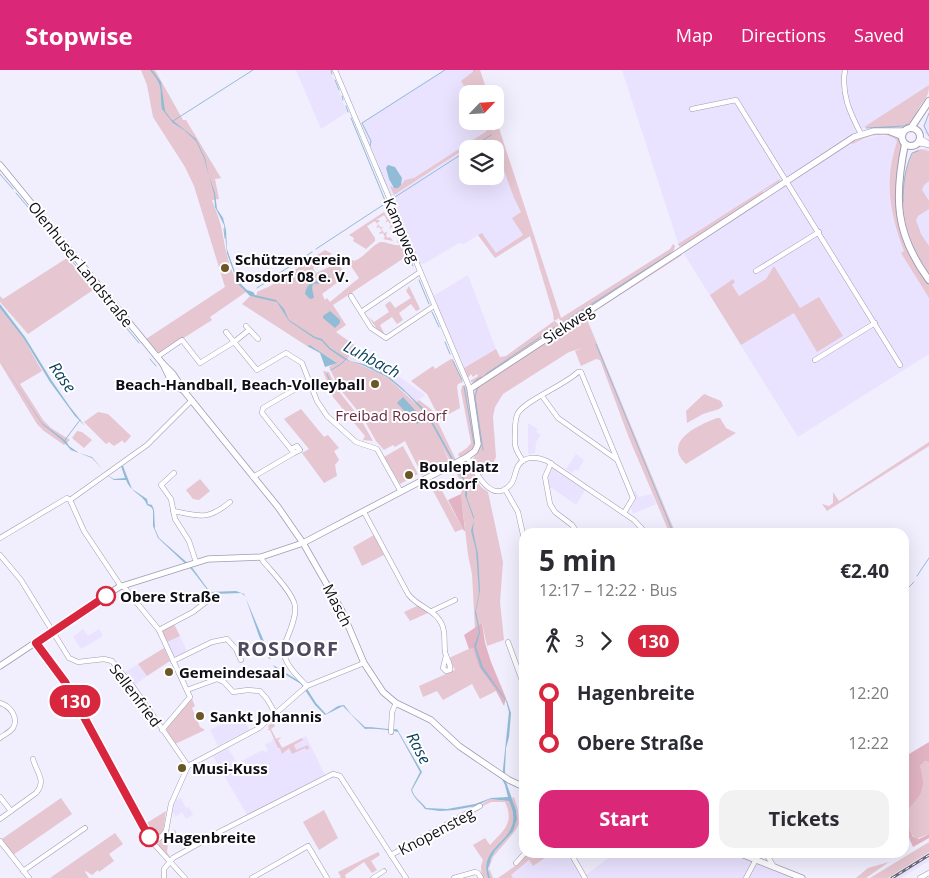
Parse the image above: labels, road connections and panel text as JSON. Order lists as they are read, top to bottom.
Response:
{
  "streets": {
    "street": [
      "Kampweg",
      "Olenhuser Landstraße",
      "Siekweg",
      "Masch",
      "Sellenfried",
      "Knopensteg"
    ]
  },
  "crossings": [
    ["Kampweg", "Siekweg"],
    ["Olenhuser Landstraße", "Masch"]
  ],
  "districts": ["ROSDORF"],
  "water": ["Luhbach", "Rase"],
  "parks": ["Freibad Rosdorf"],
  "places": [
    "Schützenverein Rosdorf 08 e. V.",
    "Beach-Handball, Beach-Volleyball",
    "Bouleplatz Rosdorf",
    "Obere Straße",
    "Gemeindesaal",
    "Sankt Johannis",
    "Musi-Kuss",
    "Hagenbreite"
  ],
  "lines": ["bus line 130"],
  "north": "top right",
  "page": {
    "header": "Stopwise",
    "nav": ["Map", "Directions", "Saved"],
    "on_map": "130",
    "heading": ["5 min", "12:17 – 12:22 · Bus", "€2.40"],
    "legs": ["3", "130"],
    "list": [
      {
        "name": "Hagenbreite",
        "value": "12:20"
      },
      {
        "name": "Obere Straße",
        "value": "12:22"
      }
    ],
    "buttons": ["Start", "Tickets"]
  }
}
